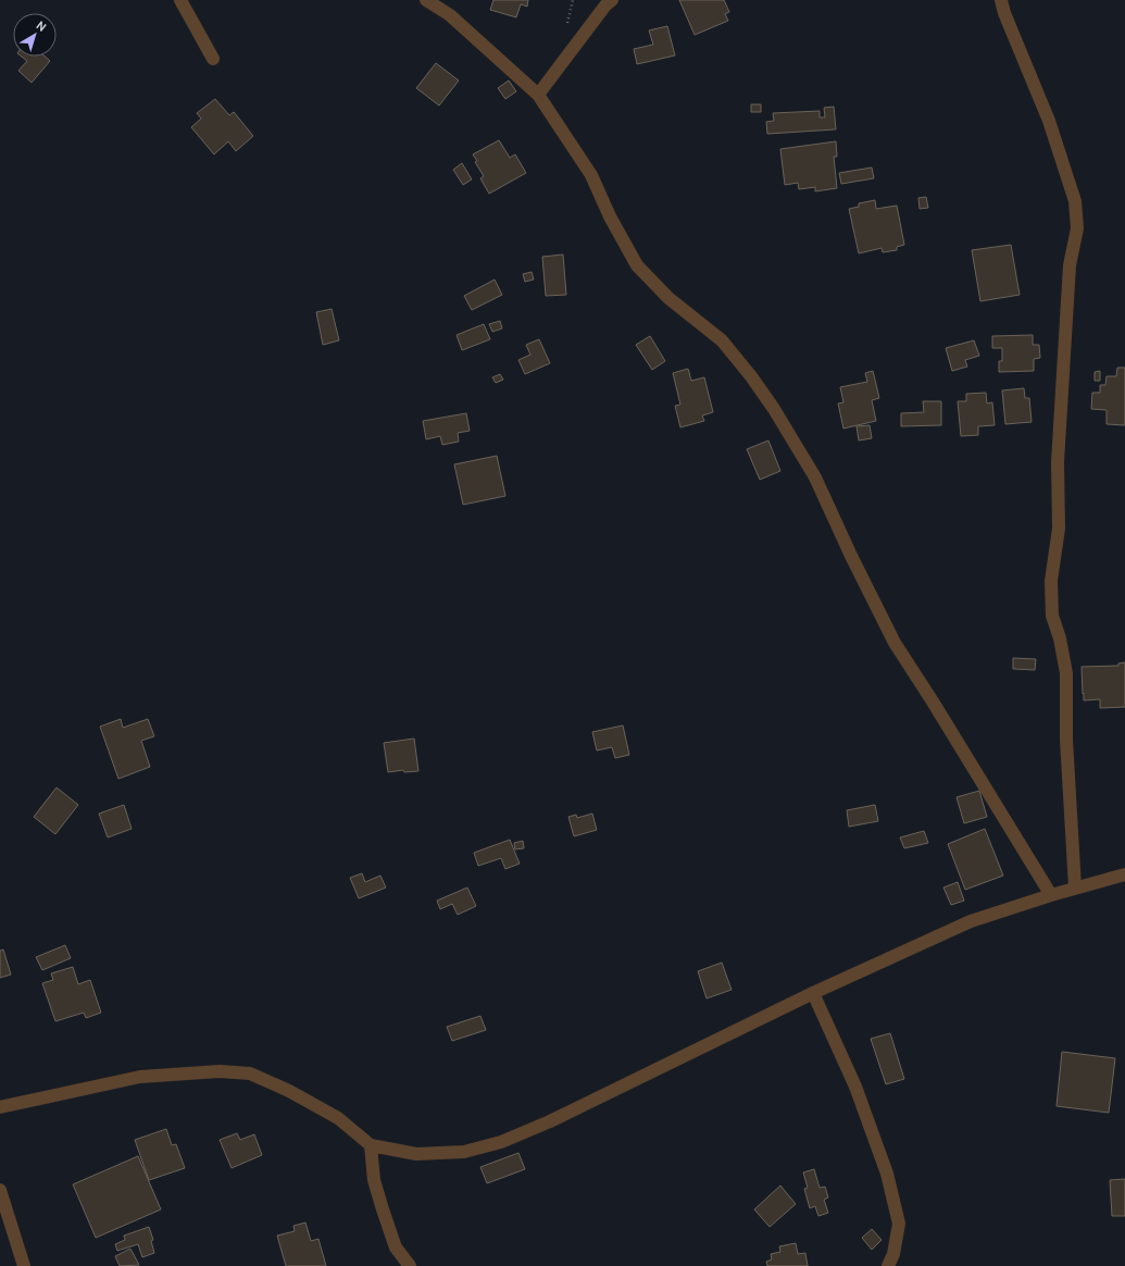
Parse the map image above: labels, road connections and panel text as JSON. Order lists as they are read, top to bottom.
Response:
{
  "north": "top right"
}
